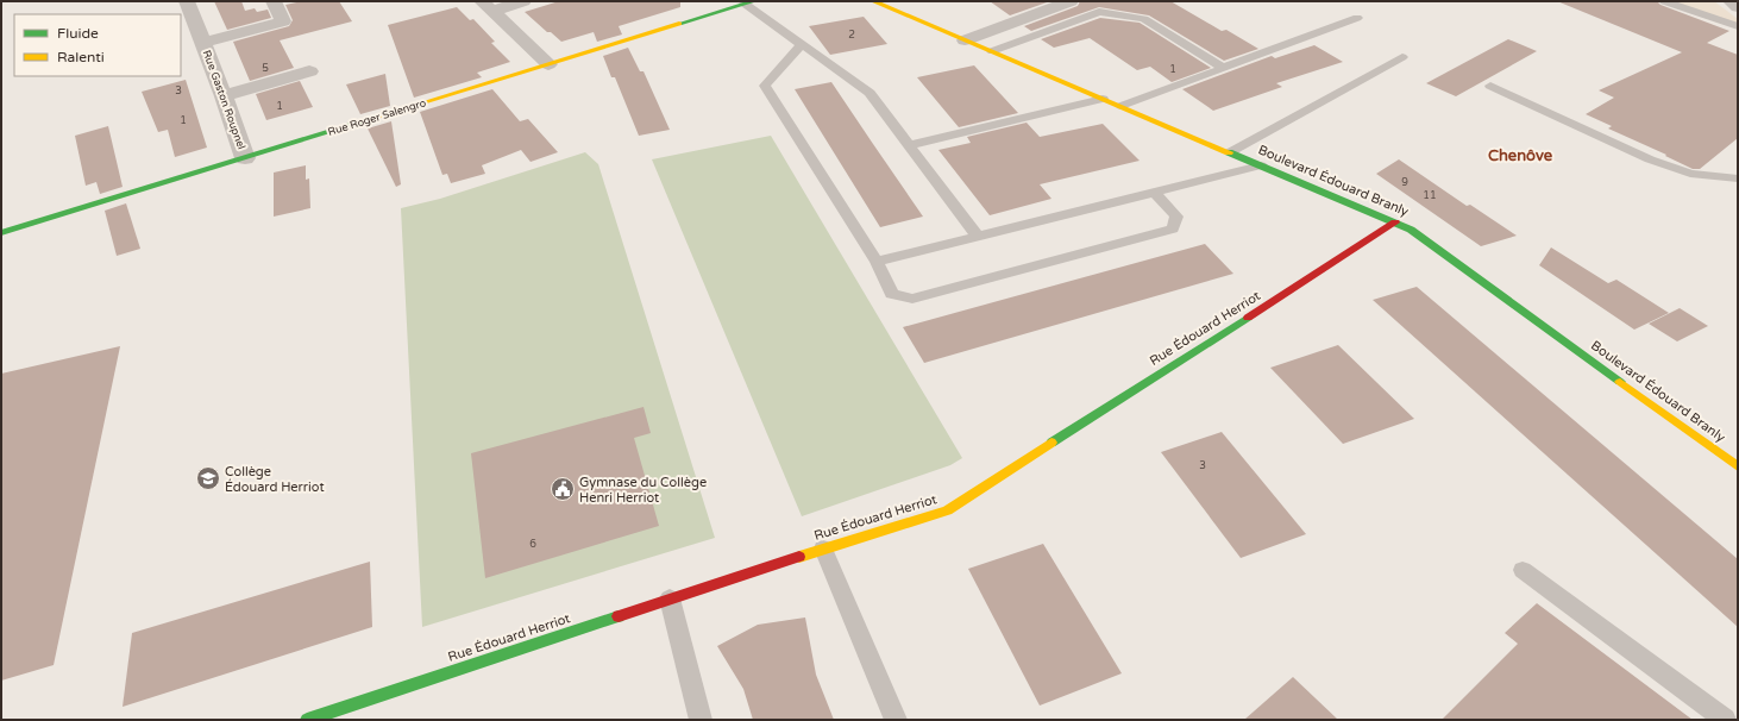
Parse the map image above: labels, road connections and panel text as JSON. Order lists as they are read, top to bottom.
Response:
{
  "streets": {
    "street": [
      "Rue Gaston Roupnel",
      "Rue Roger Salengro",
      "Boulevard Édouard Branly",
      "Rue Édouard Herriot"
    ]
  },
  "crossings": [
    ["Rue Gaston Roupnel", "Rue Roger Salengro"],
    ["Boulevard Édouard Branly", "Rue Édouard Herriot"]
  ],
  "districts": ["Chenôve"],
  "places": {
    "school or university": ["Collège Édouard Herriot"],
    "public building": ["Gymnase du Collège Henri Herriot"]
  },
  "house_numbers": [
    "2",
    "5",
    "1",
    "3",
    "1",
    "1",
    "9",
    "11",
    "3",
    "6"
  ],
  "legend": ["Fluide", "Ralenti"]
}
